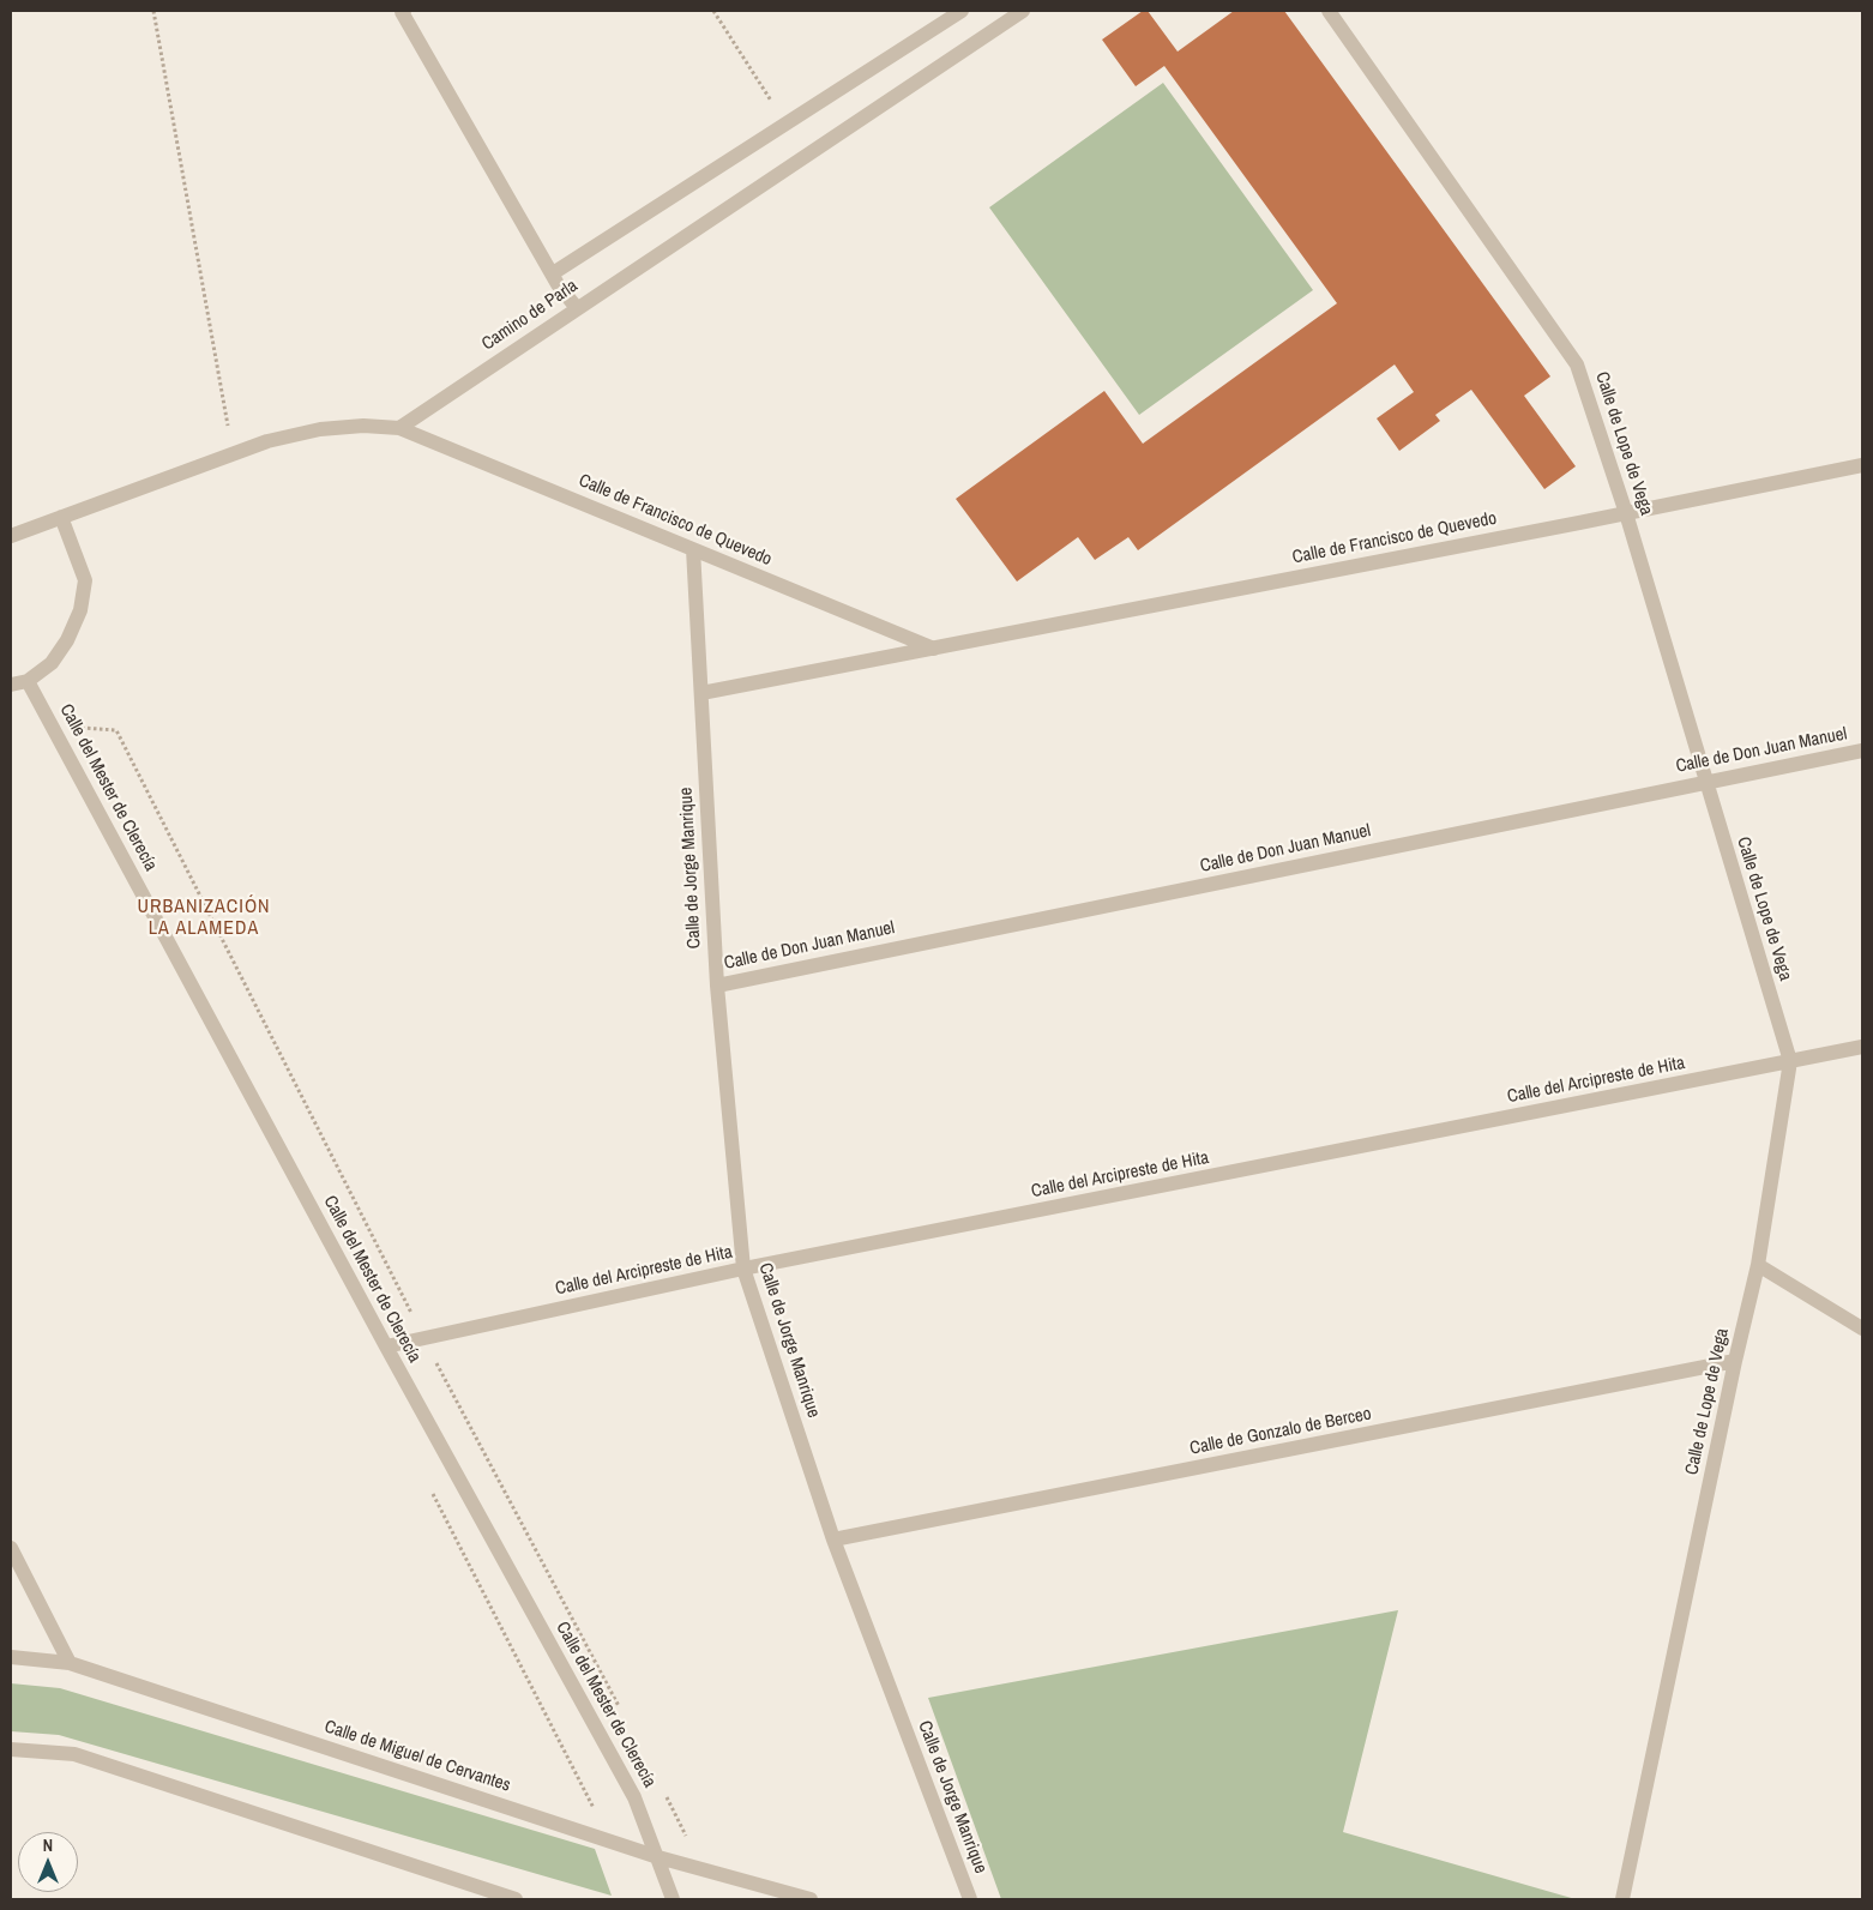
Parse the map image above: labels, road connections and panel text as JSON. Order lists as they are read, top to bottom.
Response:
{
  "streets": {
    "street": [
      "Camino de Parla",
      "Calle de Lope de Vega",
      "Calle de Francisco de Quevedo",
      "Calle de Don Juan Manuel",
      "Calle del Mester de Clerecía",
      "Calle de Jorge Manrique",
      "Calle del Arcipreste de Hita",
      "Calle de Gonzalo de Berceo",
      "Calle de Miguel de Cervantes"
    ]
  },
  "crossings": [
    ["Camino de Parla", "Calle de Francisco de Quevedo"],
    ["Calle de Lope de Vega", "Calle de Francisco de Quevedo"],
    ["Calle de Lope de Vega", "Calle de Don Juan Manuel"],
    ["Calle de Lope de Vega", "Calle del Arcipreste de Hita"],
    ["Calle de Lope de Vega", "Calle de Gonzalo de Berceo"],
    ["Calle de Francisco de Quevedo", "Calle de Jorge Manrique"],
    ["Calle de Don Juan Manuel", "Calle de Jorge Manrique"],
    ["Calle del Mester de Clerecía", "Calle del Arcipreste de Hita"],
    ["Calle del Mester de Clerecía", "Calle de Miguel de Cervantes"],
    ["Calle de Jorge Manrique", "Calle del Arcipreste de Hita"],
    ["Calle de Jorge Manrique", "Calle de Gonzalo de Berceo"]
  ],
  "districts": ["URBANIZACIÓN LA ALAMEDA"],
  "north": "top"
}
